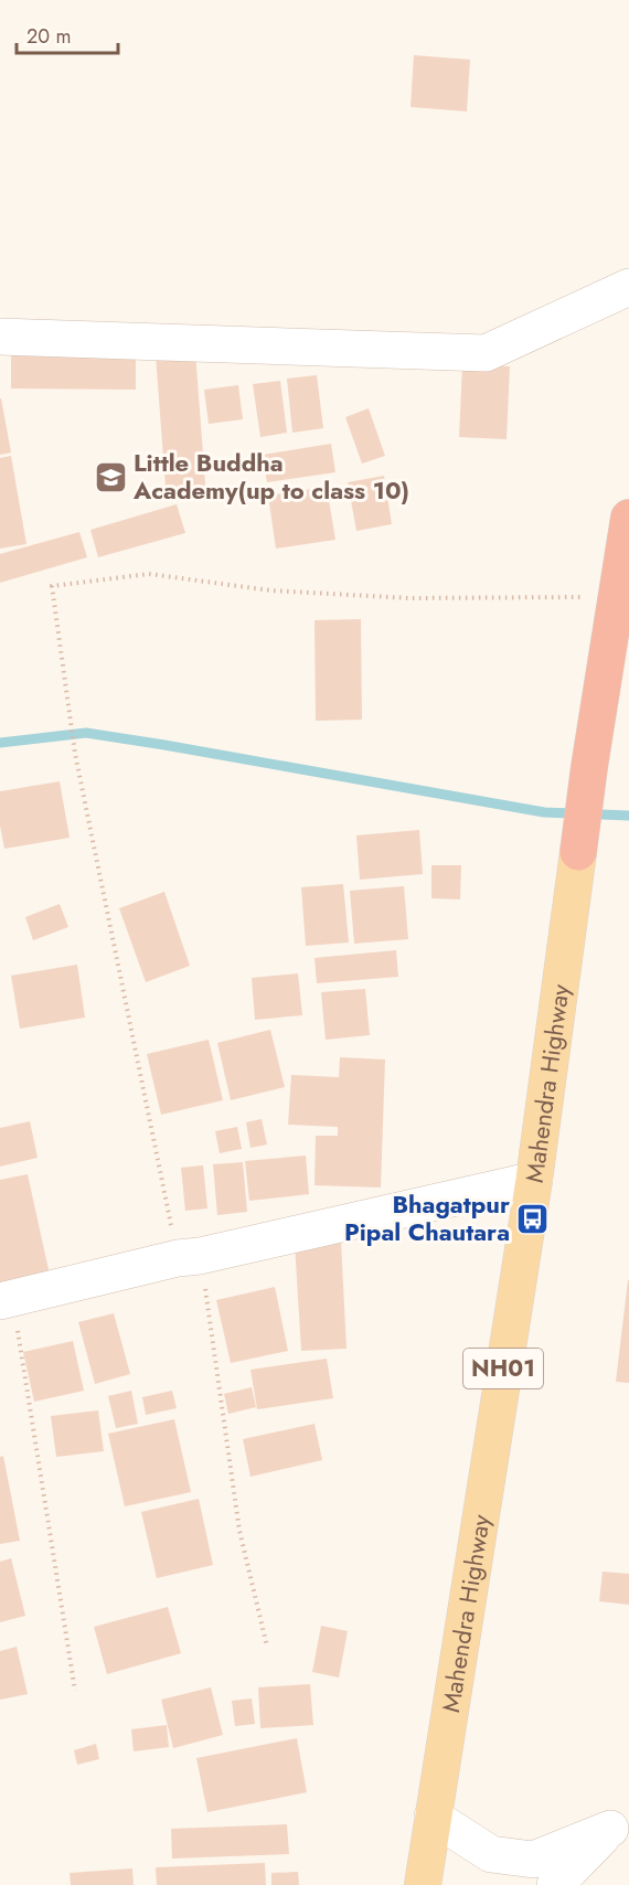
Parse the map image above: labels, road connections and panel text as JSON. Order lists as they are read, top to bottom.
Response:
{
  "streets": {
    "highway": ["Mahendra Highway", "NH01"]
  },
  "places": {
    "school or university": ["Little Buddha Academy(up to class 10)"],
    "bus stop": ["Bhagatpur Pipal Chautara"]
  },
  "scale_bar": "20 m"
}
